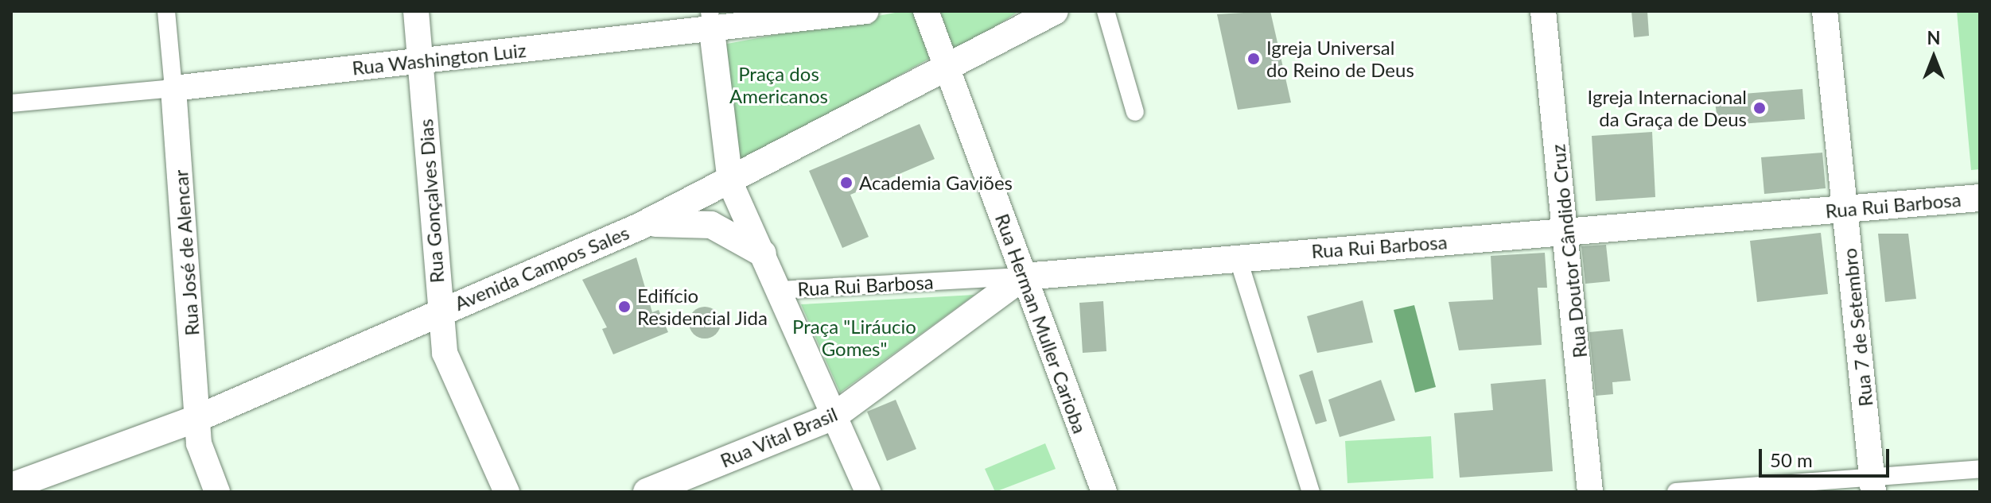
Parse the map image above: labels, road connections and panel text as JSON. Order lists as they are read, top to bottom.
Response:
{
  "streets": {
    "main road": [
      "Rua Washington Luiz",
      "Rua Gonçalves Dias",
      "Rua Rui Barbosa",
      "Rua Doutor Cândido Cruz",
      "Rua José de Alencar",
      "Avenida Campos Sales",
      "Rua Herman Muller Carioba",
      "Rua 7 de Setembro",
      "Rua Vital Brasil"
    ]
  },
  "crossings": [
    ["Rua Washington Luiz", "Rua Gonçalves Dias"],
    ["Rua Washington Luiz", "Rua José de Alencar"],
    ["Rua Gonçalves Dias", "Avenida Campos Sales"],
    ["Rua Rui Barbosa", "Rua Doutor Cândido Cruz"],
    ["Rua Rui Barbosa", "Rua Herman Muller Carioba"],
    ["Rua Rui Barbosa", "Rua 7 de Setembro"],
    ["Rua Rui Barbosa", "Rua Vital Brasil"],
    ["Rua José de Alencar", "Avenida Campos Sales"],
    ["Avenida Campos Sales", "Rua Herman Muller Carioba"],
    ["Rua Herman Muller Carioba", "Rua Vital Brasil"]
  ],
  "parks": ["Praça dos Americanos", "Praça \"Liráucio Gomes\""],
  "places": [
    "Igreja Universal do Reino de Deus",
    "Igreja Internacional da Graça de Deus",
    "Academia Gaviões",
    "Edifício Residencial Jida"
  ],
  "scale_bar": "50 m",
  "north": "top"
}
